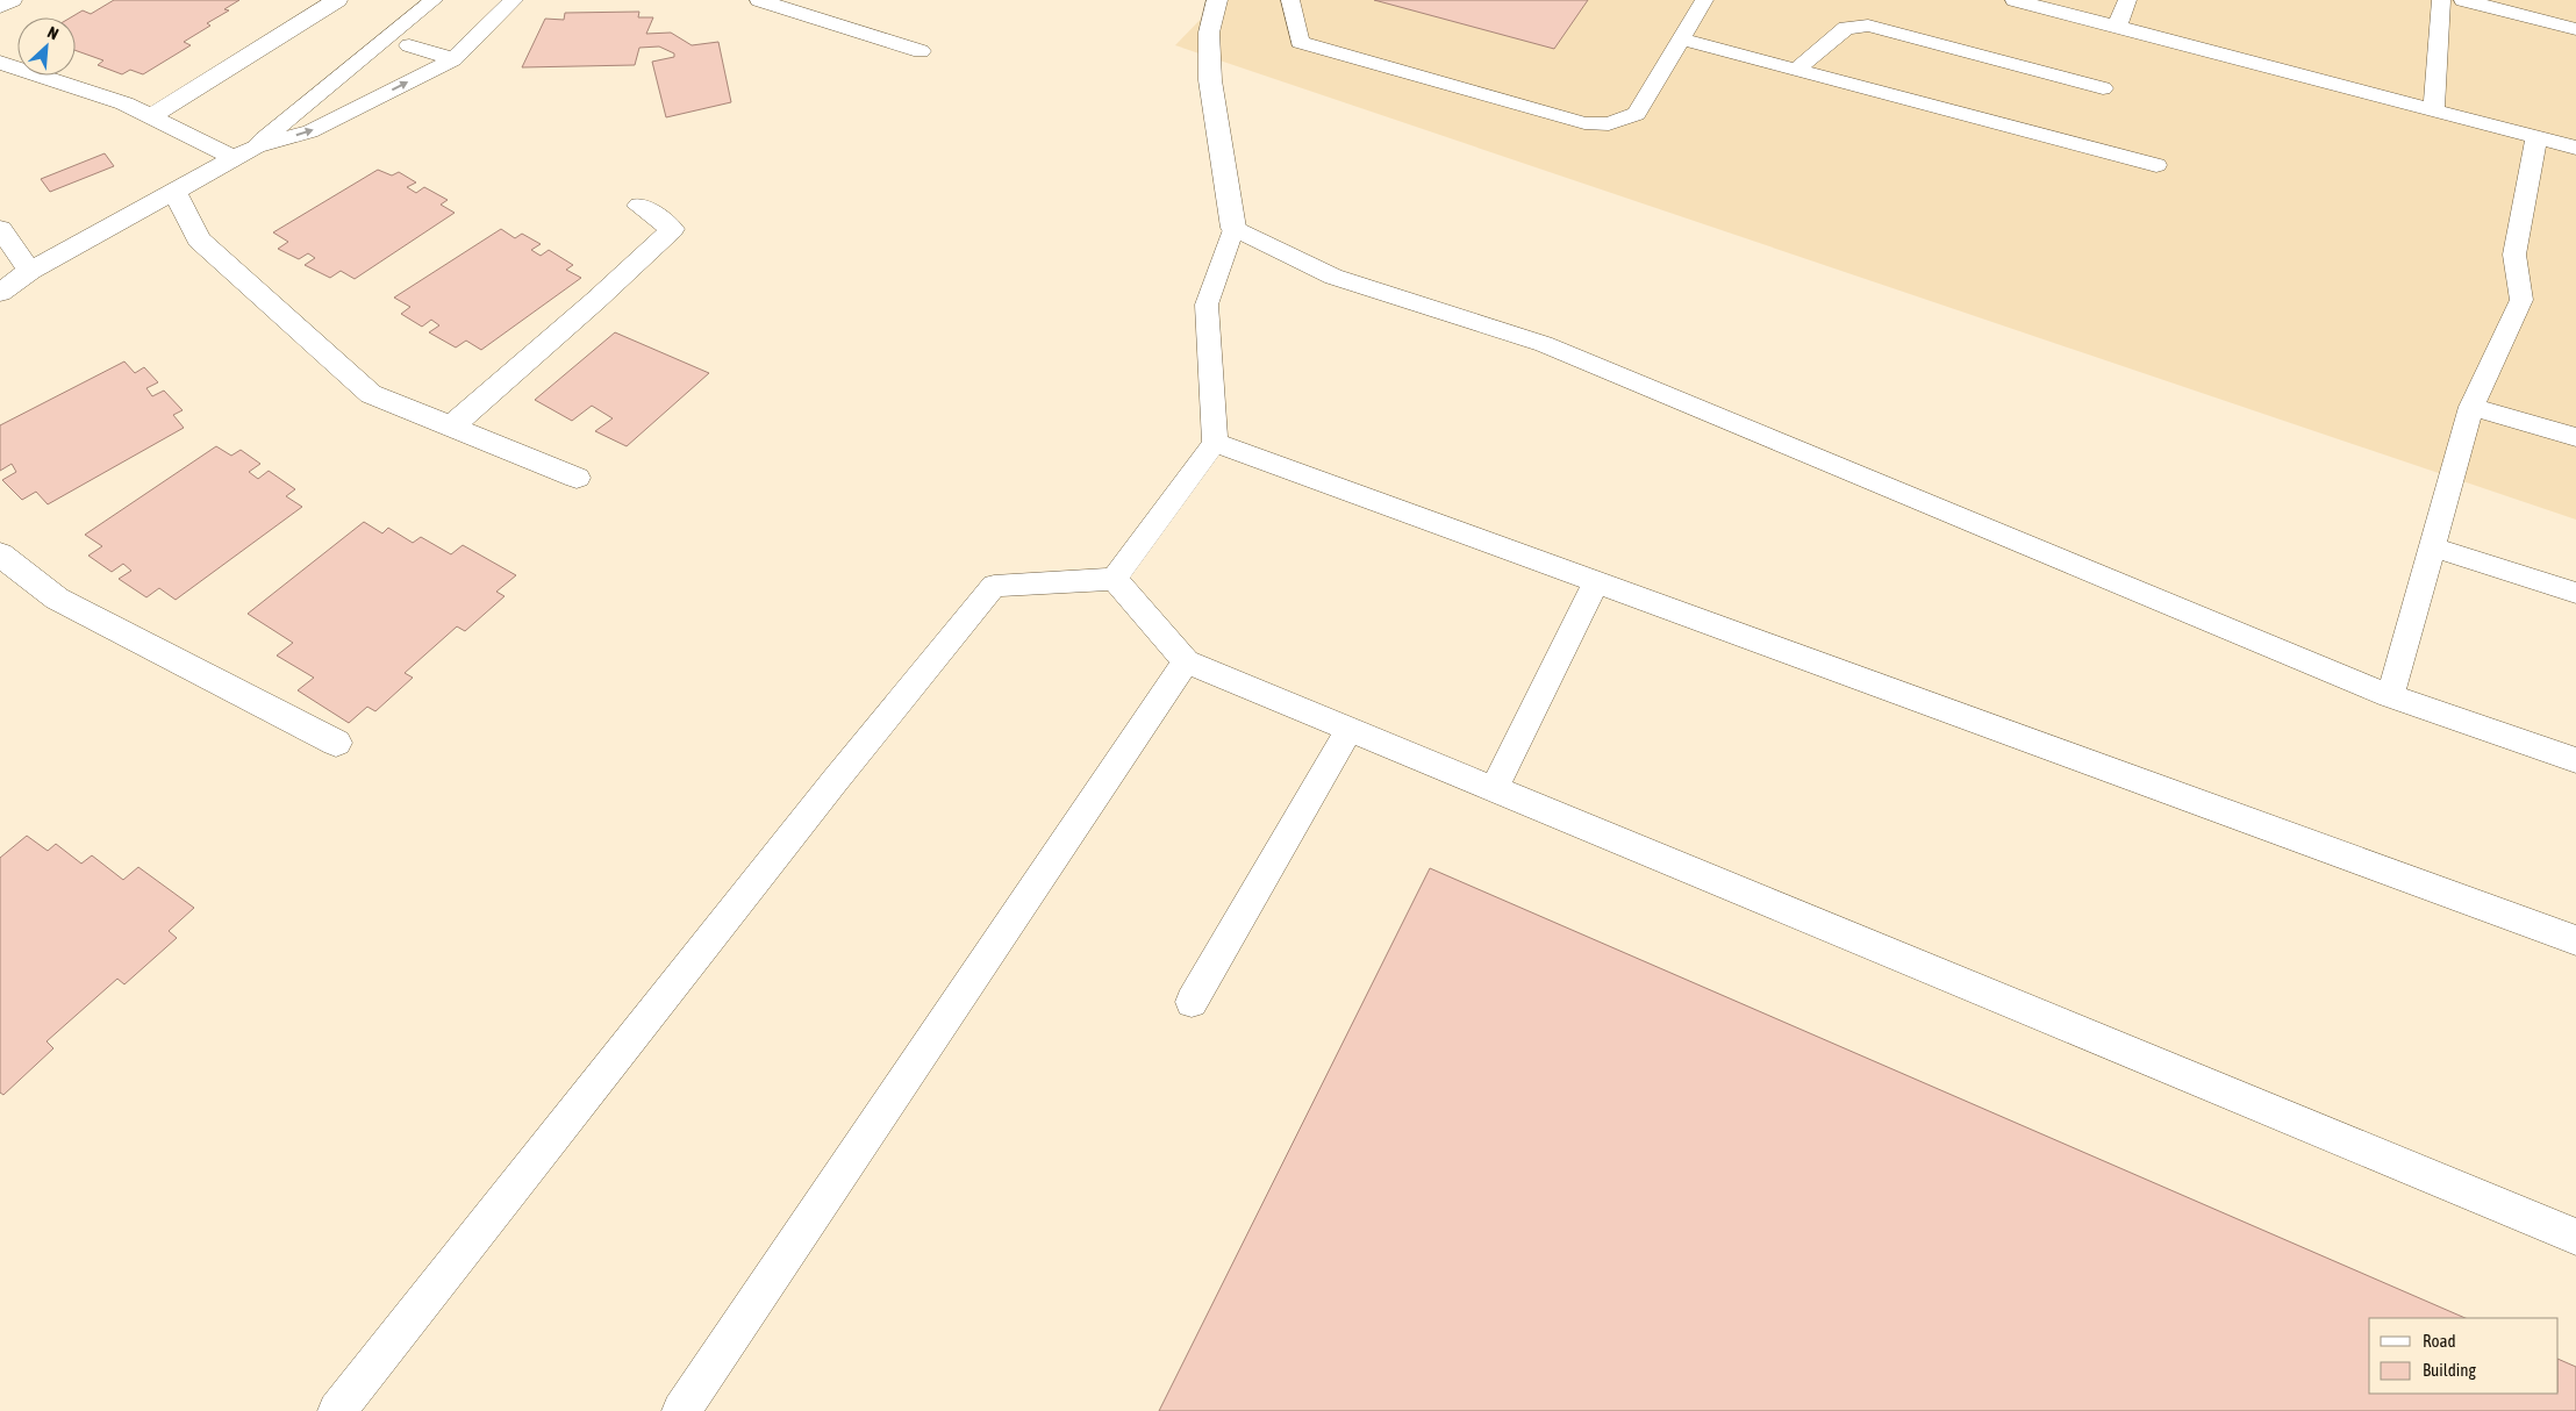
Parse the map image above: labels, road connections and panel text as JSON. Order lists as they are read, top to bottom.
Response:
{
  "legend": ["Road", "Building"],
  "north": "top right"
}
